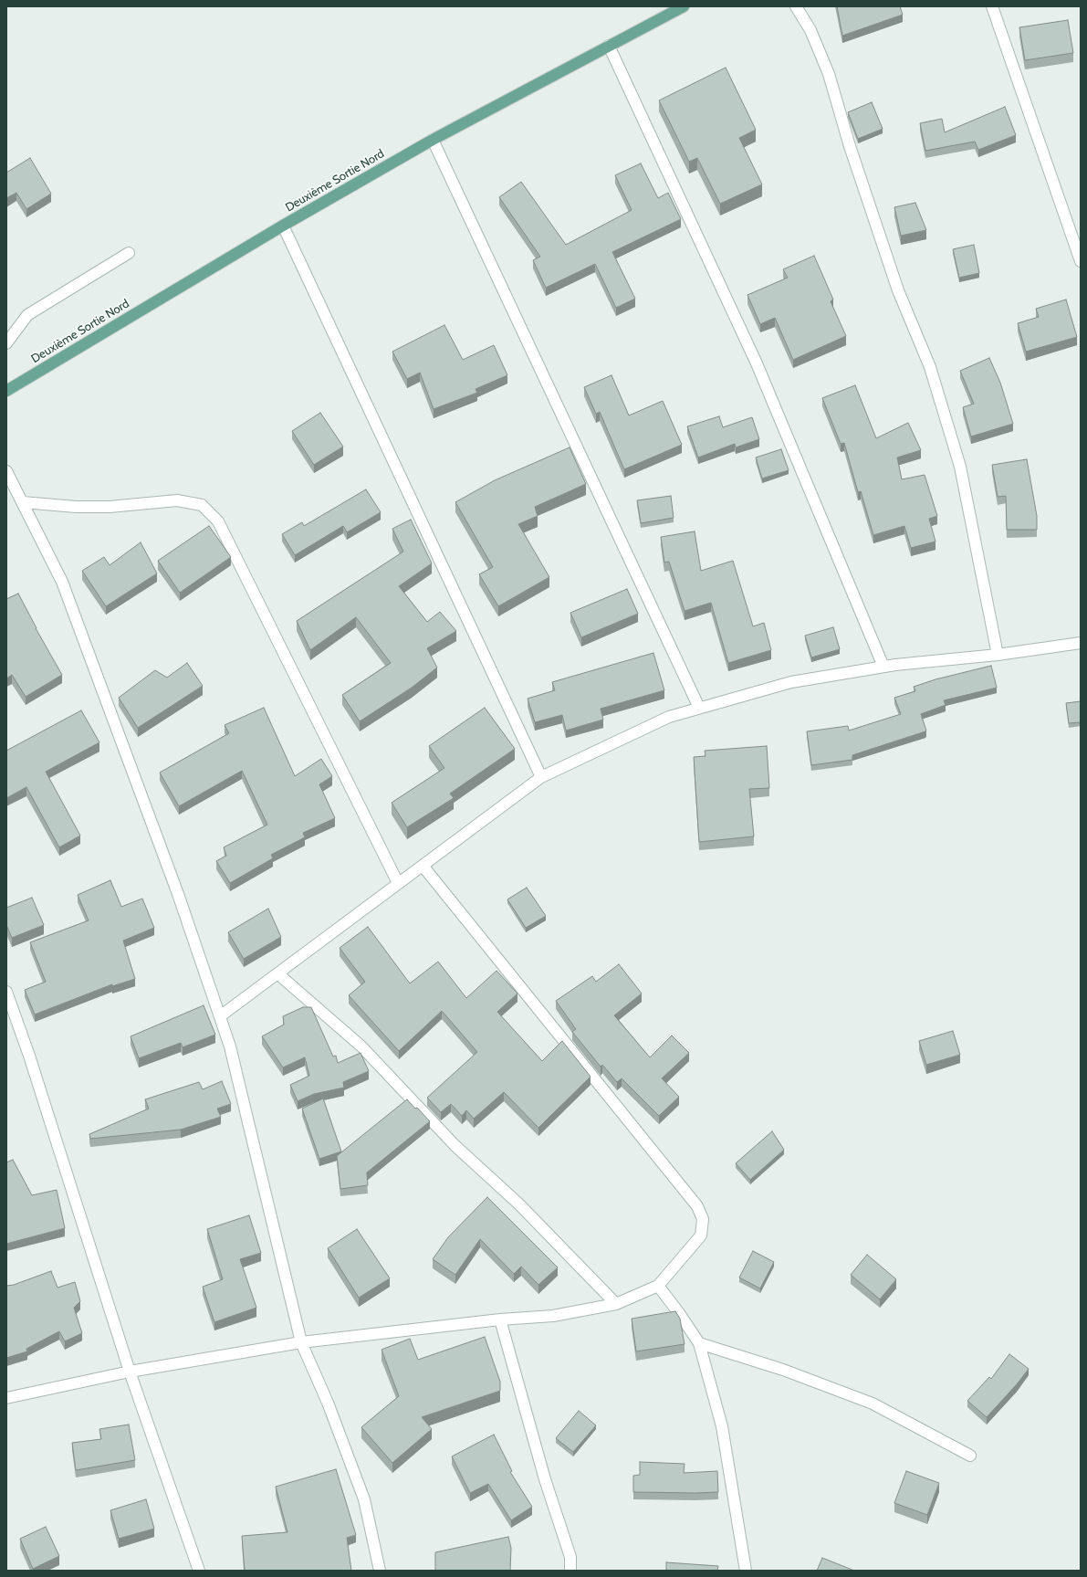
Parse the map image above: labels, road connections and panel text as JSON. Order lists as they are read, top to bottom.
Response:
{
  "streets": {
    "main road": ["Deuxième Sortie Nord"]
  }
}
